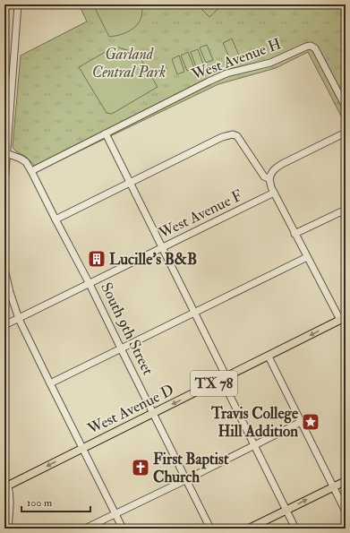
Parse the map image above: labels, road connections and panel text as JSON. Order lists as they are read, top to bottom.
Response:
{
  "streets": {
    "main road": ["TX 78", "West Avenue D"],
    "street": ["West Avenue H", "West Avenue F", "South 9th Street"]
  },
  "crossings": [
    ["West Avenue H", "South 9th Street"],
    ["West Avenue F", "South 9th Street"],
    ["South 9th Street", "West Avenue D"]
  ],
  "one_way": ["West Avenue D"],
  "parks": ["Garland Central Park"],
  "places": {
    "building": ["Lucille's B&B"],
    "place": ["Travis College Hill Addition"],
    "church": ["First Baptist Church"]
  },
  "scale_bar": "100 m"
}
